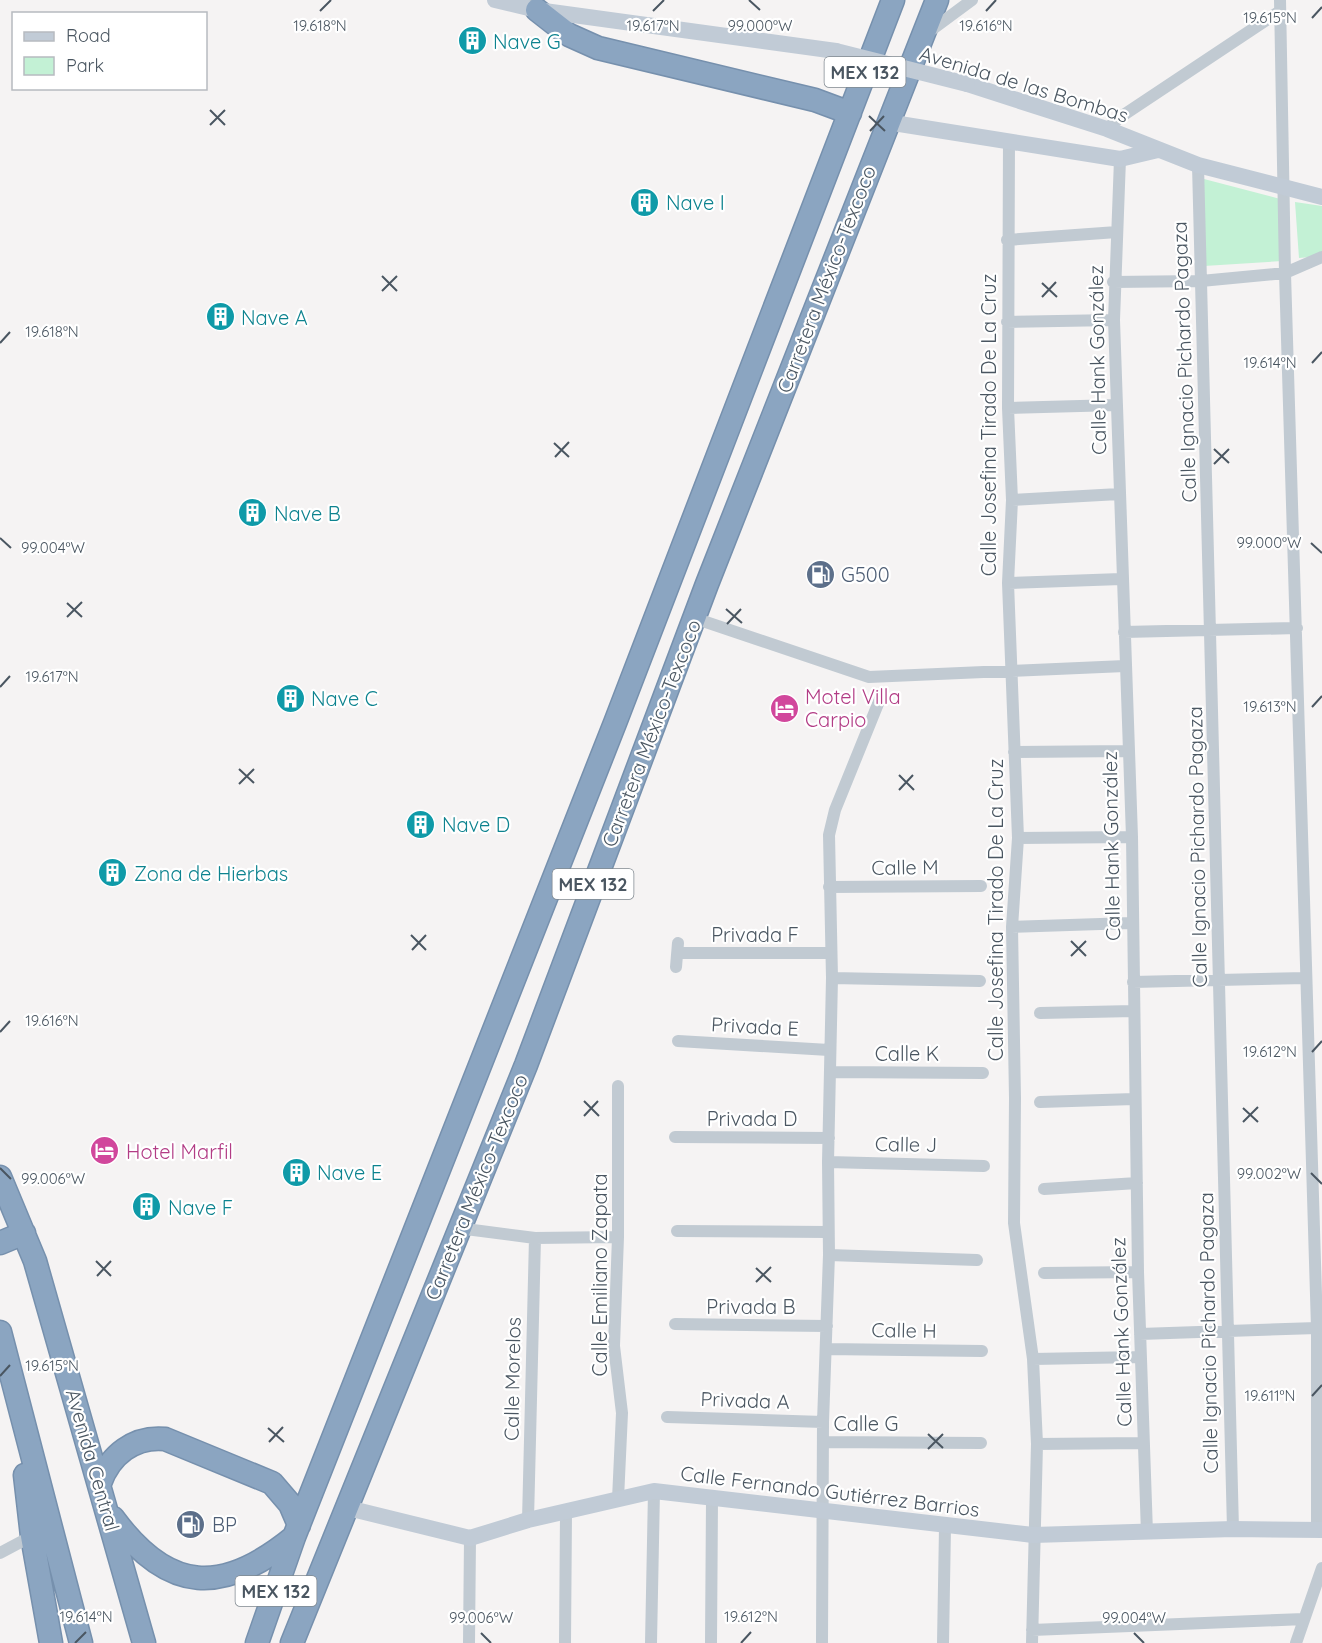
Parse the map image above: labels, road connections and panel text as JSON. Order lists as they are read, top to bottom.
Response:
{
  "streets": {
    "highway": ["MEX 132", "Carretera México-Texcoco", "Avenida Central"],
    "street": [
      "Avenida de las Bombas",
      "Calle Hank González",
      "Calle Ignacio Pichardo Pagaza",
      "Calle Josefina Tirado De La Cruz",
      "Calle M",
      "Privada F",
      "Privada E",
      "Calle K",
      "Privada D",
      "Calle J",
      "Calle Emiliano Zapata",
      "Privada B",
      "Calle H",
      "Calle Morelos",
      "Privada A",
      "Calle G",
      "Calle Fernando Gutiérrez Barrios"
    ]
  },
  "crossings": [
    ["MEX 132", "Carretera México-Texcoco"],
    ["Avenida de las Bombas", "Calle Ignacio Pichardo Pagaza"],
    ["Avenida de las Bombas", "Calle Fernando Gutiérrez Barrios"],
    ["Carretera México-Texcoco", "Avenida Central"],
    ["Calle Hank González", "Calle Fernando Gutiérrez Barrios"],
    ["Calle Ignacio Pichardo Pagaza", "Calle Fernando Gutiérrez Barrios"],
    ["Calle Josefina Tirado De La Cruz", "Calle Fernando Gutiérrez Barrios"],
    ["Calle Emiliano Zapata", "Calle Fernando Gutiérrez Barrios"],
    ["Calle Morelos", "Calle Fernando Gutiérrez Barrios"]
  ],
  "places": {
    "building": [
      "Nave G",
      "Nave I",
      "Nave A",
      "Nave B",
      "Nave C",
      "Nave D",
      "Zona de Hierbas",
      "Nave E",
      "Nave F"
    ],
    "fuel station": ["G500", "BP"],
    "hotel": ["Motel Villa Carpio", "Hotel Marfil"]
  },
  "legend": ["Road", "Park"],
  "coordinates": [
    "19.615°N",
    "99.000°W",
    "19.618°N",
    "19.617°N",
    "19.616°N",
    "19.614°N",
    "99.004°W",
    "19.613°N",
    "19.612°N",
    "99.002°W",
    "99.006°W",
    "19.611°N"
  ]
}
